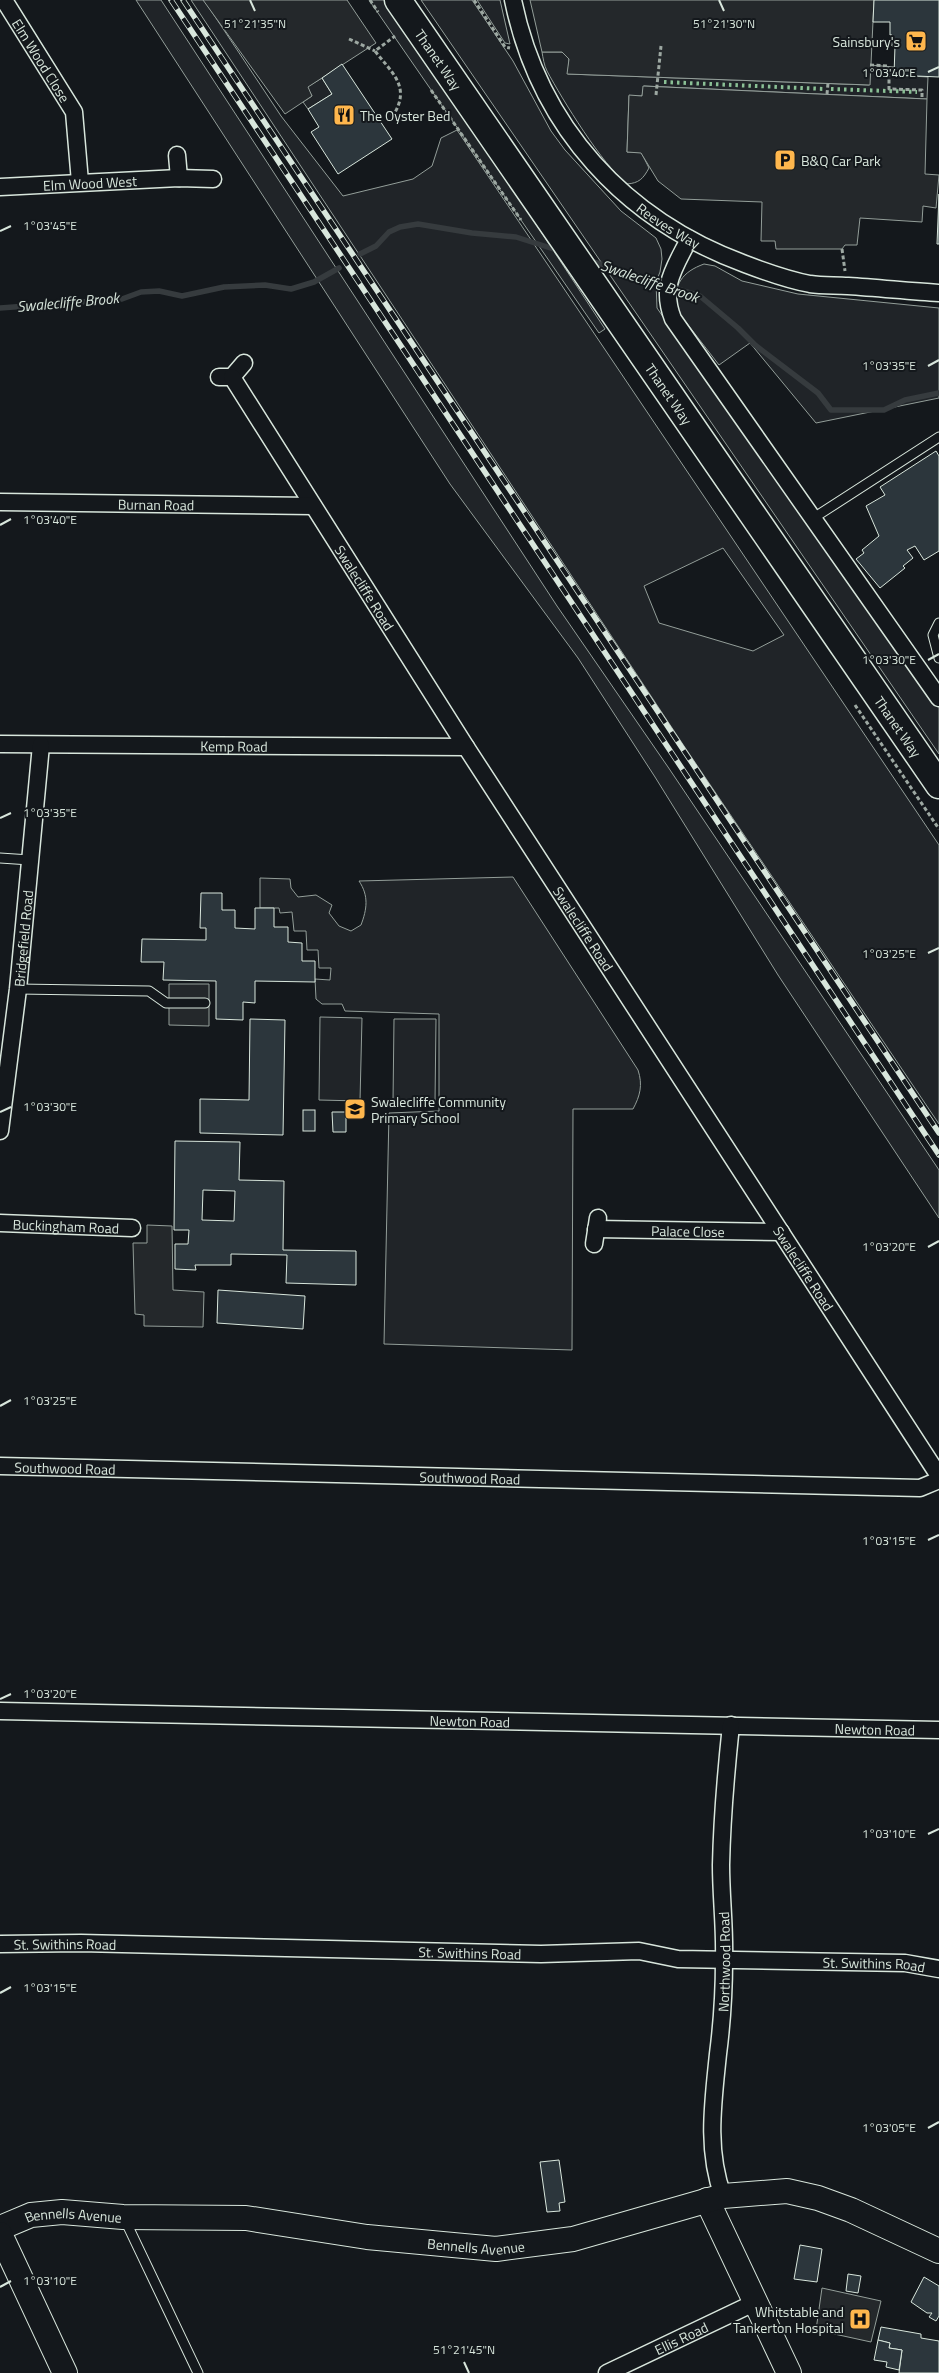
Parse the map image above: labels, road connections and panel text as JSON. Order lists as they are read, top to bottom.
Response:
{
  "streets": {
    "main road": ["Thanet Way"],
    "street": [
      "Elm Wood Close",
      "Elm Wood West",
      "Reeves Way",
      "Burnan Road",
      "Swalecliffe Road",
      "Kemp Road",
      "Bridgefield Road",
      "Buckingham Road",
      "Palace Close",
      "Southwood Road",
      "Newton Road",
      "St. Swithins Road",
      "Northwood Road",
      "Bennells Avenue",
      "Ellis Road"
    ]
  },
  "crossings": [
    ["Elm Wood Close", "Elm Wood West"],
    ["Burnan Road", "Swalecliffe Road"],
    ["Swalecliffe Road", "Kemp Road"],
    ["Swalecliffe Road", "Palace Close"],
    ["Kemp Road", "Bridgefield Road"],
    ["Newton Road", "Northwood Road"],
    ["St. Swithins Road", "Northwood Road"],
    ["Northwood Road", "Bennells Avenue"],
    ["Northwood Road", "Ellis Road"]
  ],
  "water": ["Swalecliffe Brook"],
  "places": {
    "supermarket": ["Sainsbury's"],
    "restaurant": ["The Oyster Bed"],
    "parking": ["B&Q Car Park"],
    "school or university": ["Swalecliffe Community Primary School"],
    "hospital": ["Whitstable and Tankerton Hospital"]
  },
  "coordinates": [
    "51°21'35\"N",
    "51°21'30\"N",
    "1°03'40\"E",
    "1°03'45\"E",
    "1°03'35\"E",
    "1°03'30\"E",
    "1°03'25\"E",
    "1°03'20\"E",
    "1°03'15\"E",
    "1°03'10\"E",
    "1°03'05\"E",
    "51°21'45\"N"
  ]
}
